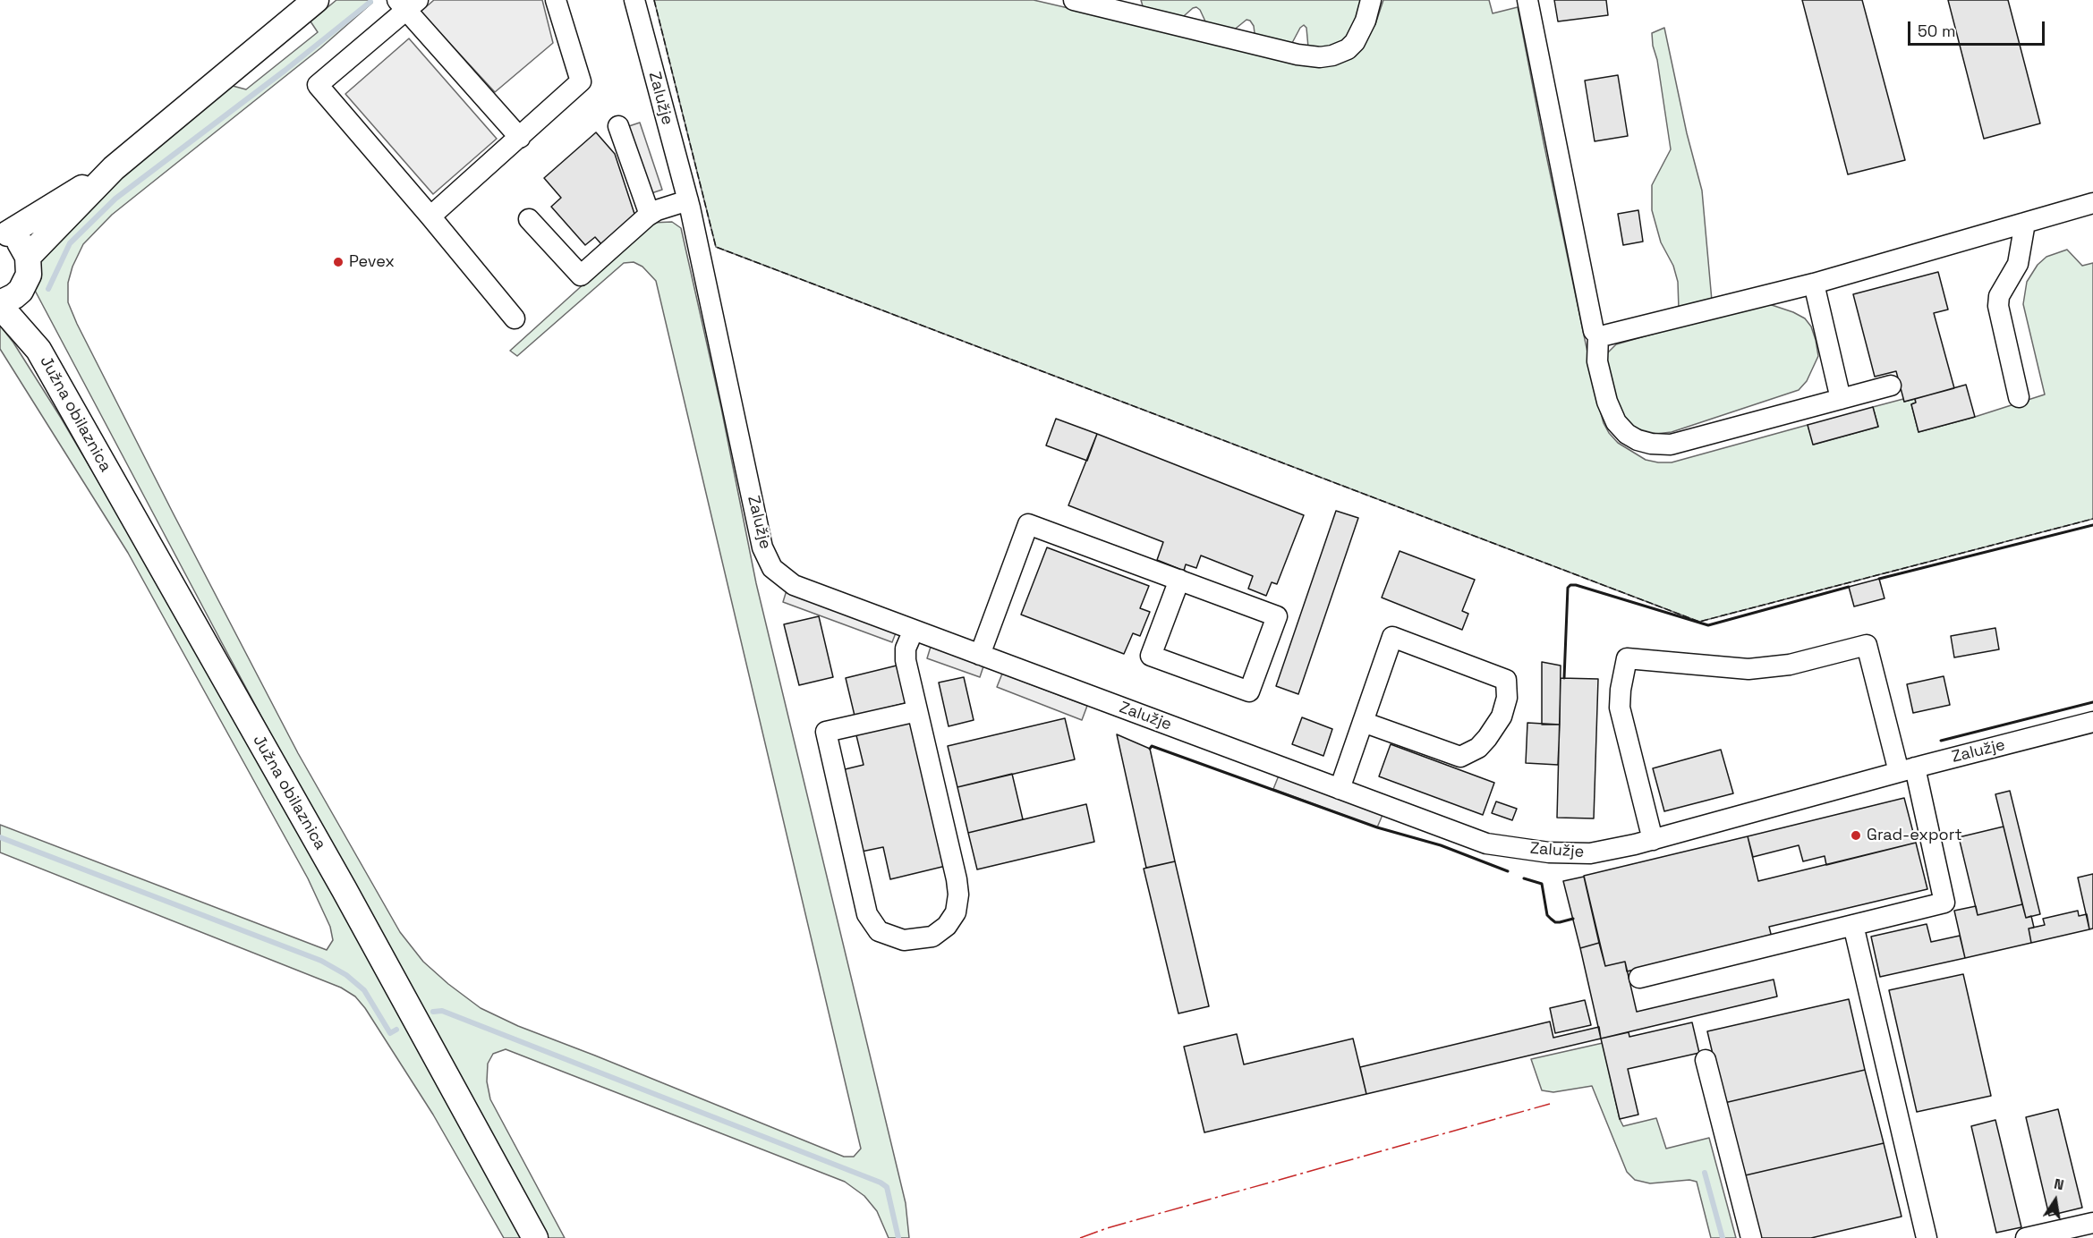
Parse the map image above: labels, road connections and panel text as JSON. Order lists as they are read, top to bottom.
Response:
{
  "streets": {
    "main road": ["Južna obilaznica"],
    "street": ["Zalužje"]
  },
  "places": ["Pevex", "Grad-export"],
  "scale_bar": "50 m",
  "north": "top"
}
